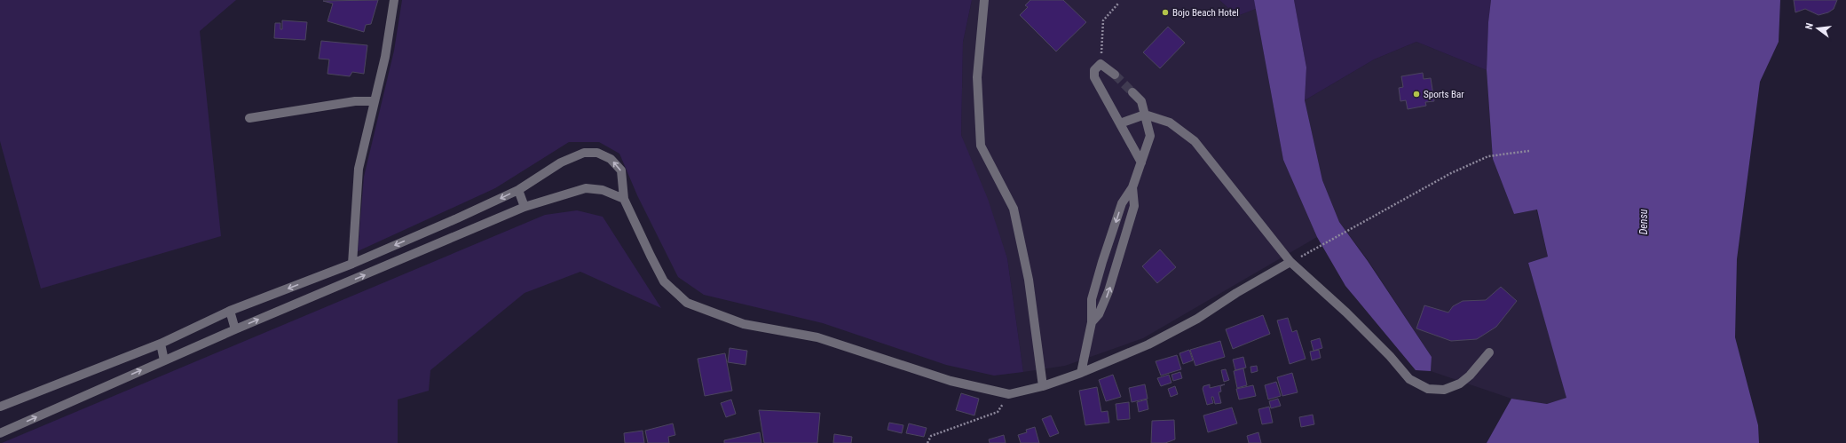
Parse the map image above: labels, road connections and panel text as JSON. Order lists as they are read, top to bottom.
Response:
{
  "water": ["Densu"],
  "places": ["Bojo Beach Hotel", "Sports Bar"],
  "north": "left"
}
